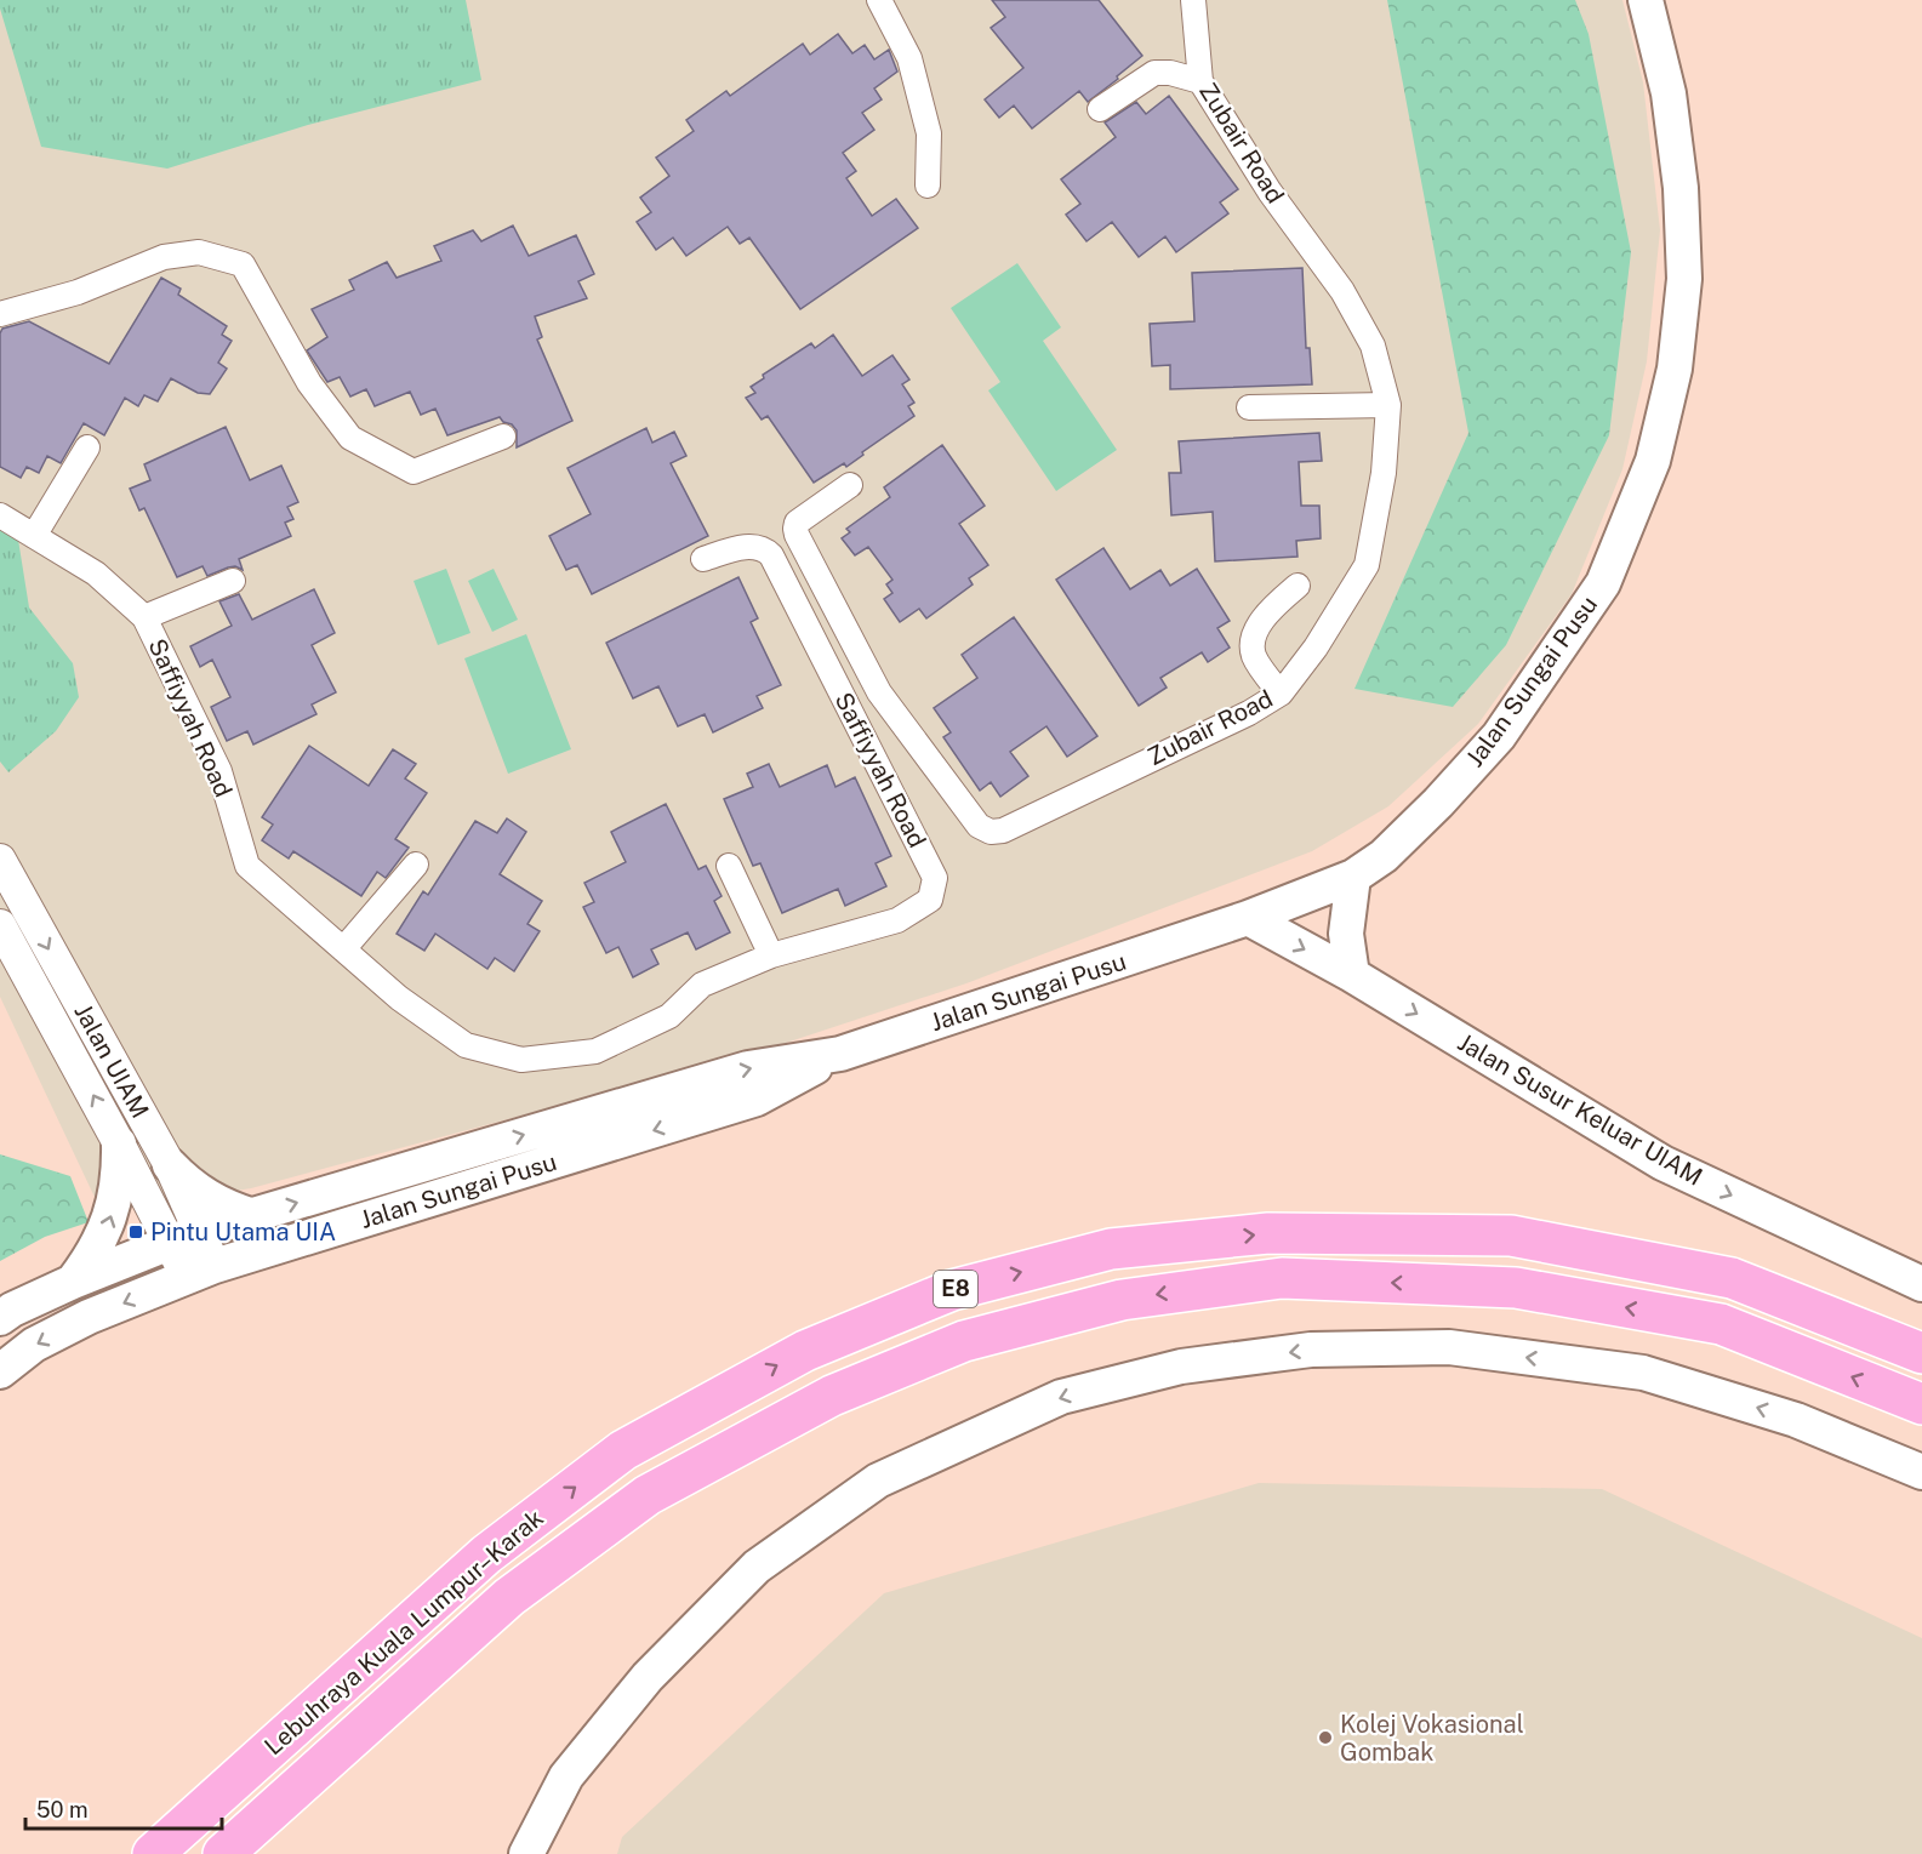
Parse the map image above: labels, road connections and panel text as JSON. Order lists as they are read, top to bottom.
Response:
{
  "streets": {
    "highway": ["E8", "Lebuhraya Kuala Lumpur–Karak"],
    "main road": ["Jalan Sungai Pusu", "Jalan Susur Keluar UIAM"],
    "street": ["Zubair Road", "Saffiyyah Road", "Jalan UIAM"]
  },
  "crossings": [
    ["Jalan Sungai Pusu", "Jalan UIAM"],
    ["Jalan Sungai Pusu", "Jalan Susur Keluar UIAM"]
  ],
  "one_way": ["Jalan Susur Keluar UIAM"],
  "places": {
    "transit": ["Pintu Utama UIA"],
    "other": ["Kolej Vokasional Gombak"]
  },
  "scale_bar": "50 m"
}
